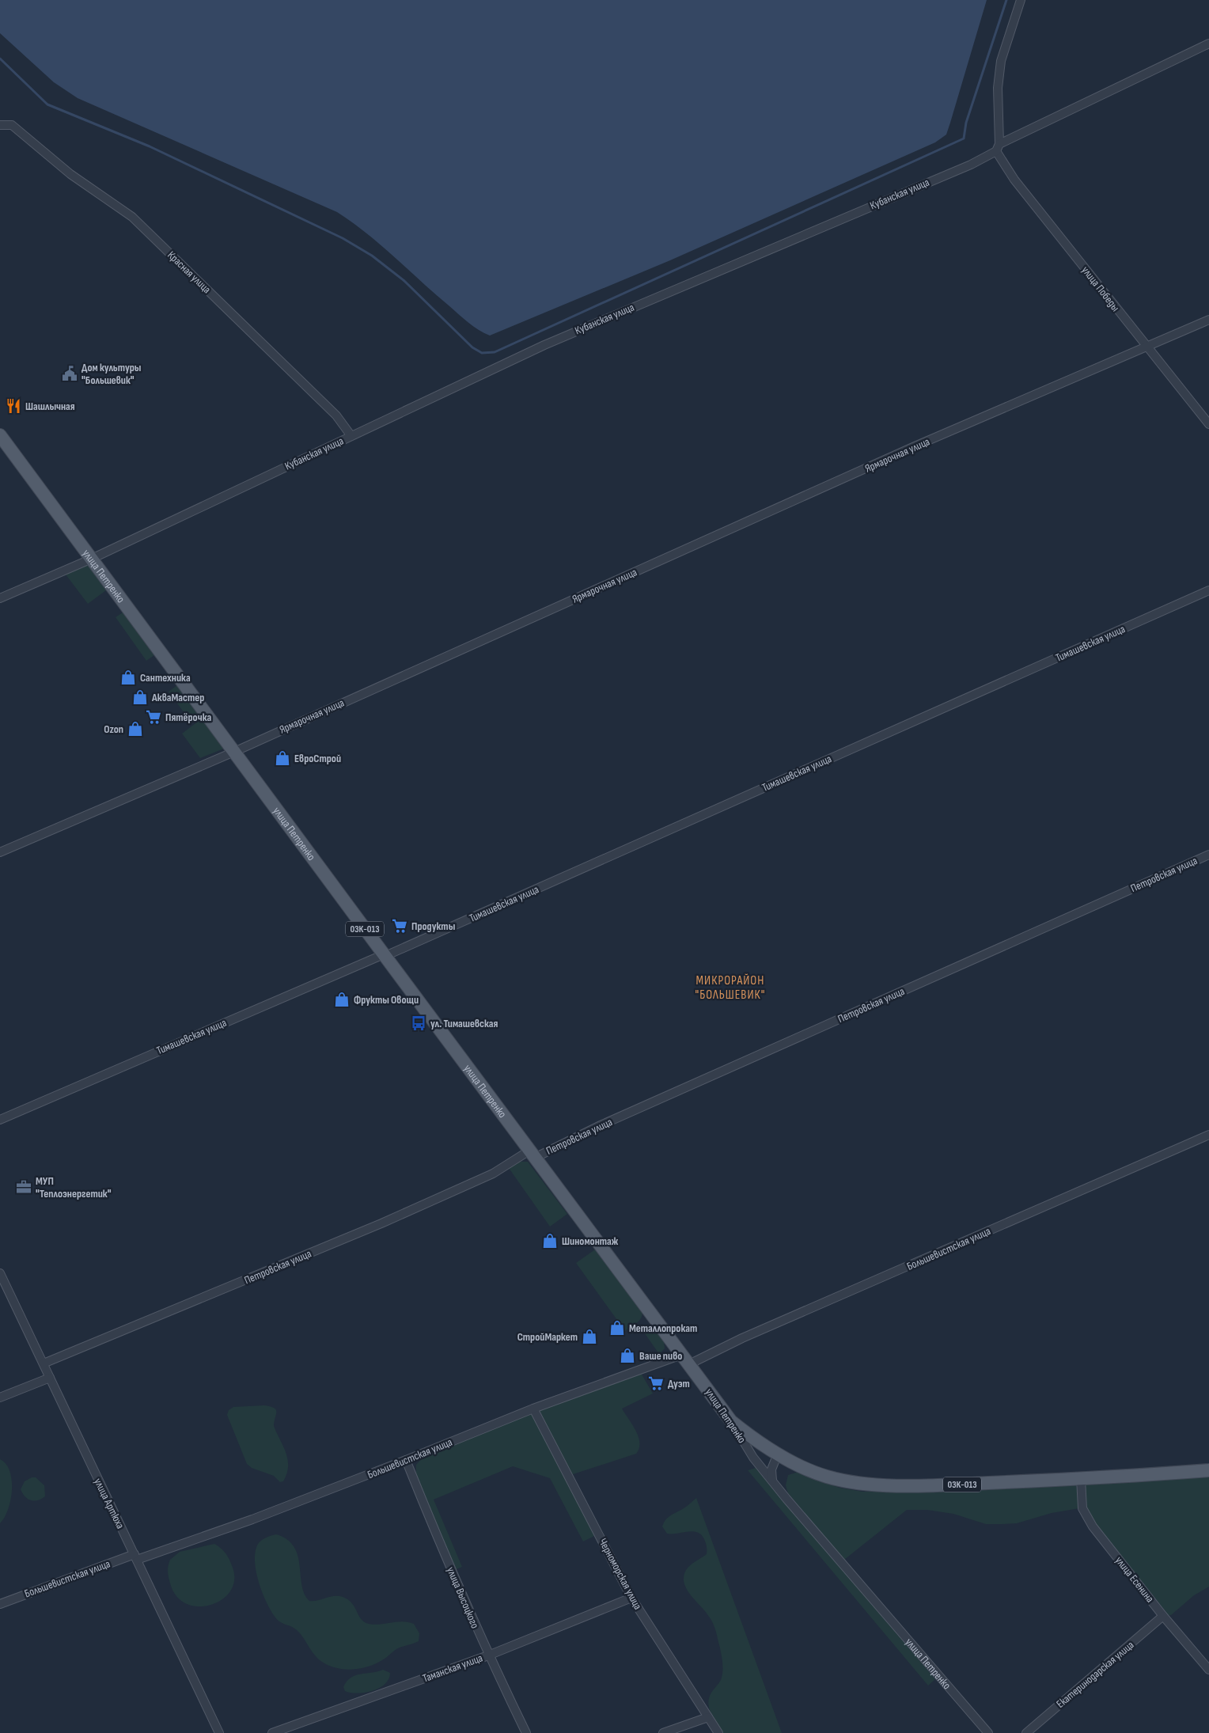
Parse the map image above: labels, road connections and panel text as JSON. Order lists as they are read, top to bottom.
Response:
{
  "streets": {
    "main road": ["улица Петренко", "03К-013"],
    "street": [
      "Кубанская улица",
      "Красная улица",
      "улица Победы",
      "Ярмарочная улица",
      "Тимашевская улица",
      "Петровская улица",
      "Большевистская улица",
      "улица Артюха",
      "Черноморская улица",
      "улица Есенина",
      "улица Высоцкого",
      "Таманская улица",
      "Екатеринодарская улица"
    ]
  },
  "crossings": [
    ["Кубанская улица", "Красная улица"],
    ["Кубанская улица", "улица Победы"],
    ["Кубанская улица", "улица Петренко"],
    ["улица Победы", "Ярмарочная улица"],
    ["Ярмарочная улица", "улица Петренко"],
    ["улица Петренко", "Тимашевская улица"],
    ["улица Петренко", "Петровская улица"],
    ["улица Петренко", "03К-013"],
    ["улица Петренко", "Большевистская улица"],
    ["Петровская улица", "улица Артюха"],
    ["03К-013", "улица Есенина"],
    ["Большевистская улица", "улица Артюха"],
    ["Большевистская улица", "Черноморская улица"],
    ["Большевистская улица", "улица Высоцкого"],
    ["Черноморская улица", "Таманская улица"],
    ["улица Есенина", "Екатеринодарская улица"],
    ["улица Высоцкого", "Таманская улица"]
  ],
  "districts": ["МИКРОРАЙОН \"БОЛЬШЕВИК\""],
  "places": {
    "public building": ["Дом культуры \"Большевик\""],
    "restaurant": ["Шашлычная"],
    "shop": [
      "Сантехника",
      "АкваМастер",
      "Ozon",
      "ЕвроСтрой",
      "Фрукты Овощи",
      "Шиномонтаж",
      "Металлопрокат",
      "СтройМаркет",
      "Ваше пиво"
    ],
    "supermarket": ["Пятёрочка", "Продукты", "Дуэт"],
    "bus stop": ["ул. Тимашевская"],
    "office": ["МУП \"Теплоэнергетик\""]
  }
}
